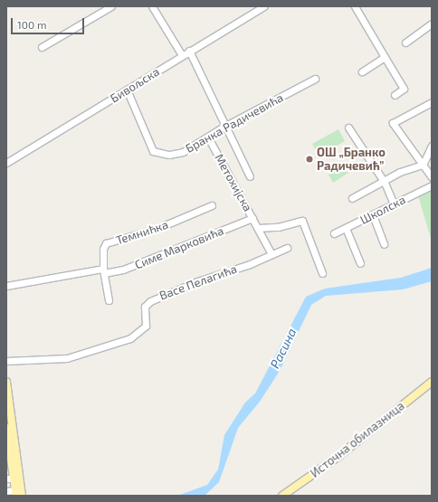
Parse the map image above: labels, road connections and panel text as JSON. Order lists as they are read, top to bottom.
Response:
{
  "streets": {
    "main road": ["Источна обилазница"],
    "street": [
      "Бивољска",
      "Бранка Радичевића",
      "Метохијска",
      "Школска",
      "Темнићка",
      "Симе Марковића",
      "Васе Пелагића"
    ]
  },
  "crossings": [
    ["Бивољска", "Бранка Радичевића"],
    ["Бивољска", "Метохијска"],
    ["Бранка Радичевића", "Метохијска"],
    ["Метохијска", "Симе Марковића"],
    ["Метохијска", "Васе Пелагића"],
    ["Темнићка", "Симе Марковића"]
  ],
  "water": ["Расина"],
  "places": ["ОШ „Бранко Радичевић”"],
  "scale_bar": "100 m"
}
